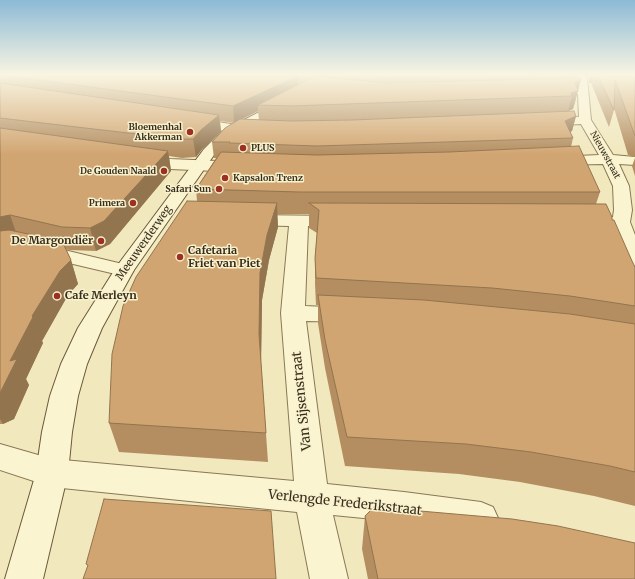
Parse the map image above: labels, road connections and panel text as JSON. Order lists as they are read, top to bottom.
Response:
{
  "streets": {
    "street": [
      "Nieuwstraat",
      "Meeuwerderweg",
      "Van Sijsenstraat",
      "Verlengde Frederikstraat"
    ]
  },
  "crossings": [
    ["Meeuwerderweg", "Verlengde Frederikstraat"],
    ["Van Sijsenstraat", "Verlengde Frederikstraat"]
  ],
  "places": [
    "Bloemenhal Akkerman",
    "PLUS",
    "De Gouden Naald",
    "Kapsalon Trenz",
    "Safari Sun",
    "Primera",
    "De Margondiër",
    "Cafetaria Friet van Piet",
    "Cafe Merleyn"
  ]
}
